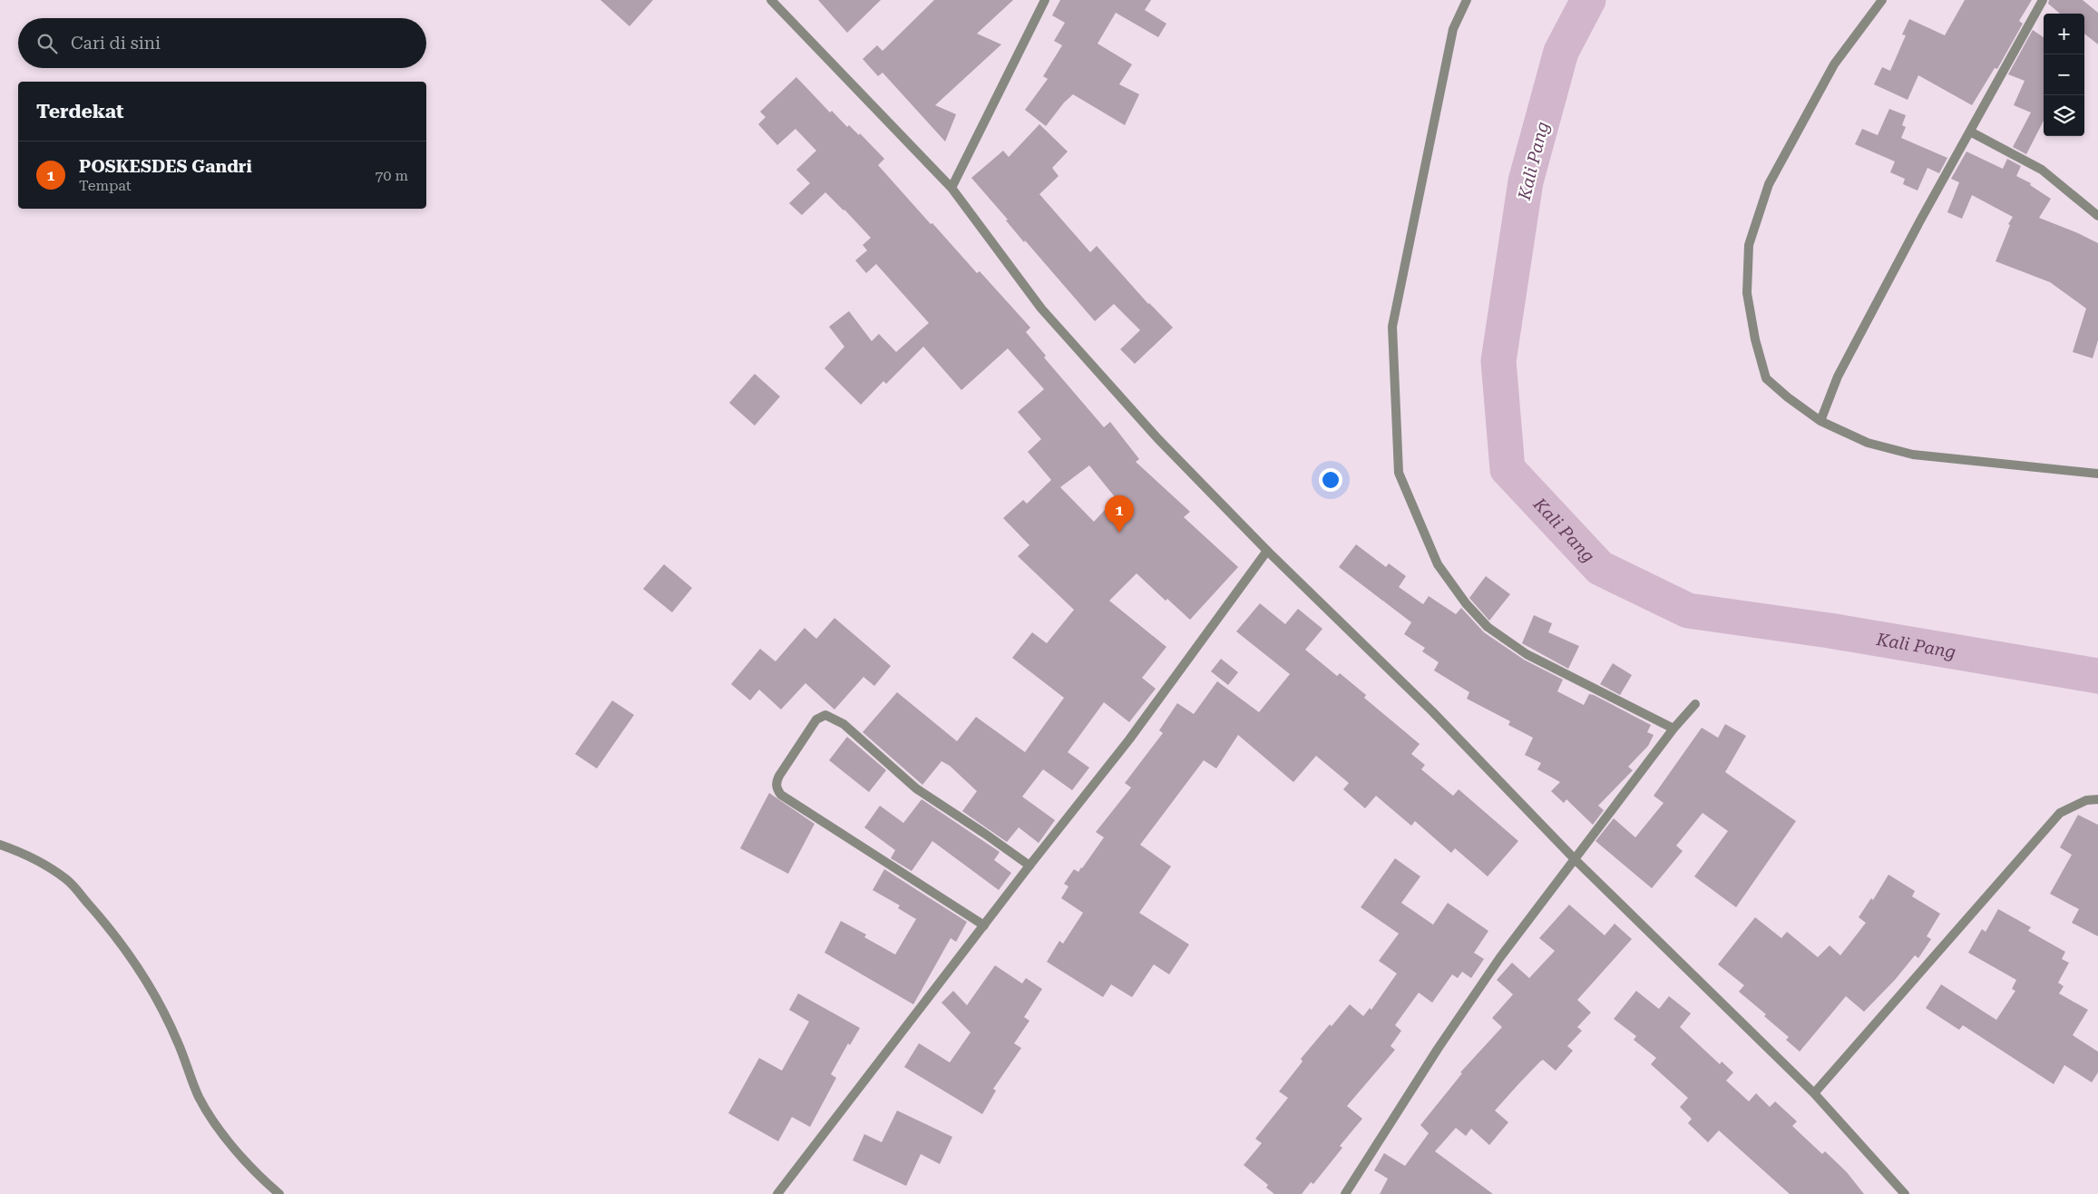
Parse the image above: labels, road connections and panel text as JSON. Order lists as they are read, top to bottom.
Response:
{
  "water": ["Kali Pang"],
  "page": {
    "map_buttons": ["+", "−"],
    "search": "Cari di sini",
    "heading": "Terdekat",
    "list": [
      {
        "mark": "1",
        "name": "POSKESDES Gandri",
        "note": "Tempat",
        "value": "70 m"
      }
    ],
    "pins": "1"
  }
}
